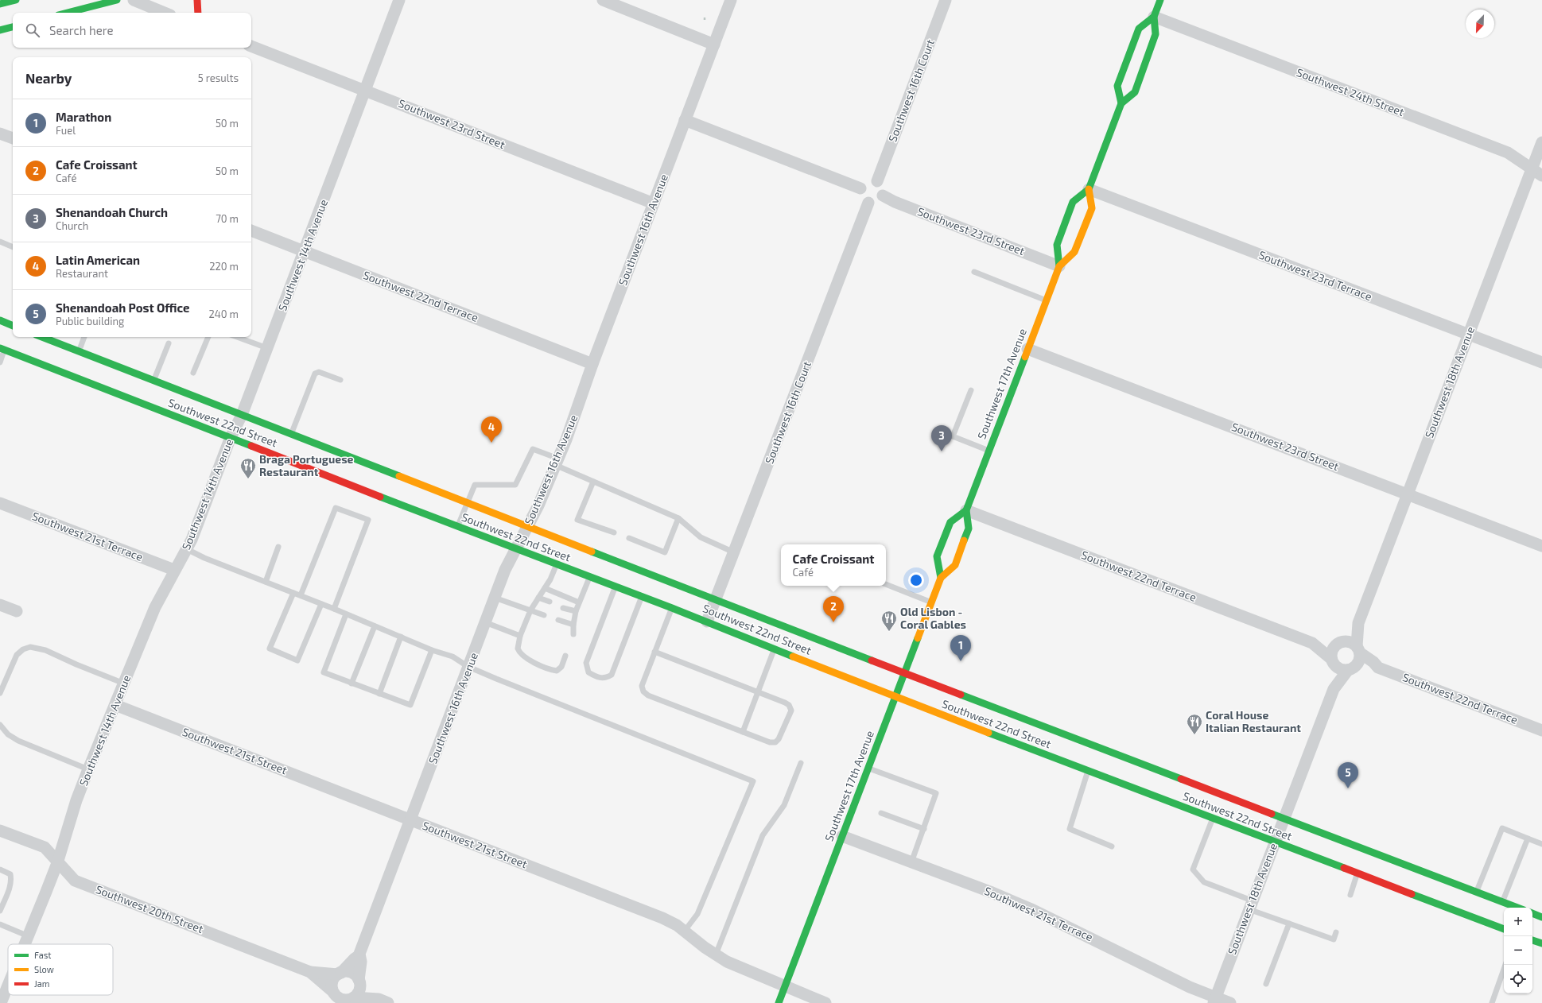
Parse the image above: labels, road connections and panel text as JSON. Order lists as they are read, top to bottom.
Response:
{
  "streets": {
    "main road": ["Southwest 17th Avenue", "Southwest 22nd Street"],
    "street": [
      "Southwest 16th Court",
      "Southwest 24th Street",
      "Southwest 23rd Street",
      "Southwest 16th Avenue",
      "Southwest 14th Avenue",
      "Southwest 23rd Terrace",
      "Southwest 22nd Terrace",
      "Southwest 18th Avenue",
      "Southwest 21st Terrace",
      "Southwest 21st Street",
      "Southwest 20th Street"
    ]
  },
  "crossings": [
    ["Southwest 16th Court", "Southwest 23rd Street"],
    ["Southwest 16th Court", "Southwest 22nd Street"],
    ["Southwest 24th Street", "Southwest 18th Avenue"],
    ["Southwest 24th Street", "Southwest 17th Avenue"],
    ["Southwest 23rd Street", "Southwest 16th Avenue"],
    ["Southwest 23rd Street", "Southwest 14th Avenue"],
    ["Southwest 23rd Street", "Southwest 18th Avenue"],
    ["Southwest 23rd Street", "Southwest 17th Avenue"],
    ["Southwest 16th Avenue", "Southwest 22nd Terrace"],
    ["Southwest 16th Avenue", "Southwest 22nd Street"],
    ["Southwest 16th Avenue", "Southwest 21st Street"],
    ["Southwest 16th Avenue", "Southwest 20th Street"],
    ["Southwest 14th Avenue", "Southwest 22nd Terrace"],
    ["Southwest 14th Avenue", "Southwest 22nd Street"],
    ["Southwest 14th Avenue", "Southwest 21st Terrace"],
    ["Southwest 14th Avenue", "Southwest 21st Street"],
    ["Southwest 14th Avenue", "Southwest 20th Street"],
    ["Southwest 23rd Terrace", "Southwest 18th Avenue"],
    ["Southwest 23rd Terrace", "Southwest 17th Avenue"],
    ["Southwest 22nd Terrace", "Southwest 18th Avenue"],
    ["Southwest 22nd Terrace", "Southwest 17th Avenue"],
    ["Southwest 18th Avenue", "Southwest 22nd Street"],
    ["Southwest 18th Avenue", "Southwest 21st Terrace"],
    ["Southwest 17th Avenue", "Southwest 22nd Street"],
    ["Southwest 17th Avenue", "Southwest 21st Terrace"],
    ["Southwest 17th Avenue", "Southwest 21st Street"]
  ],
  "places": {
    "restaurant": ["Braga Portuguese Restaurant", "Old Lisbon - Coral Gables", "Coral House Italian Restaurant"]
  },
  "legend": ["Fast", "Slow", "Jam"],
  "north": "bottom left",
  "page": {
    "search": "Search here",
    "heading": ["Nearby", "5 results"],
    "list": [
      {
        "mark": "1",
        "name": "Marathon",
        "note": "Fuel",
        "value": "50 m"
      },
      {
        "mark": "2",
        "name": "Cafe Croissant",
        "note": "Café",
        "value": "50 m"
      },
      {
        "mark": "3",
        "name": "Shenandoah Church",
        "note": "Church",
        "value": "70 m"
      },
      {
        "mark": "4",
        "name": "Latin American",
        "note": "Restaurant",
        "value": "220 m"
      },
      {
        "mark": "5",
        "name": "Shenandoah Post Office",
        "note": "Public building",
        "value": "240 m"
      }
    ],
    "pins": [
      "4",
      "3",
      "2",
      "1",
      "5"
    ],
    "popup": ["Cafe Croissant", "Café"],
    "map_buttons": ["+", "−"]
  }
}
